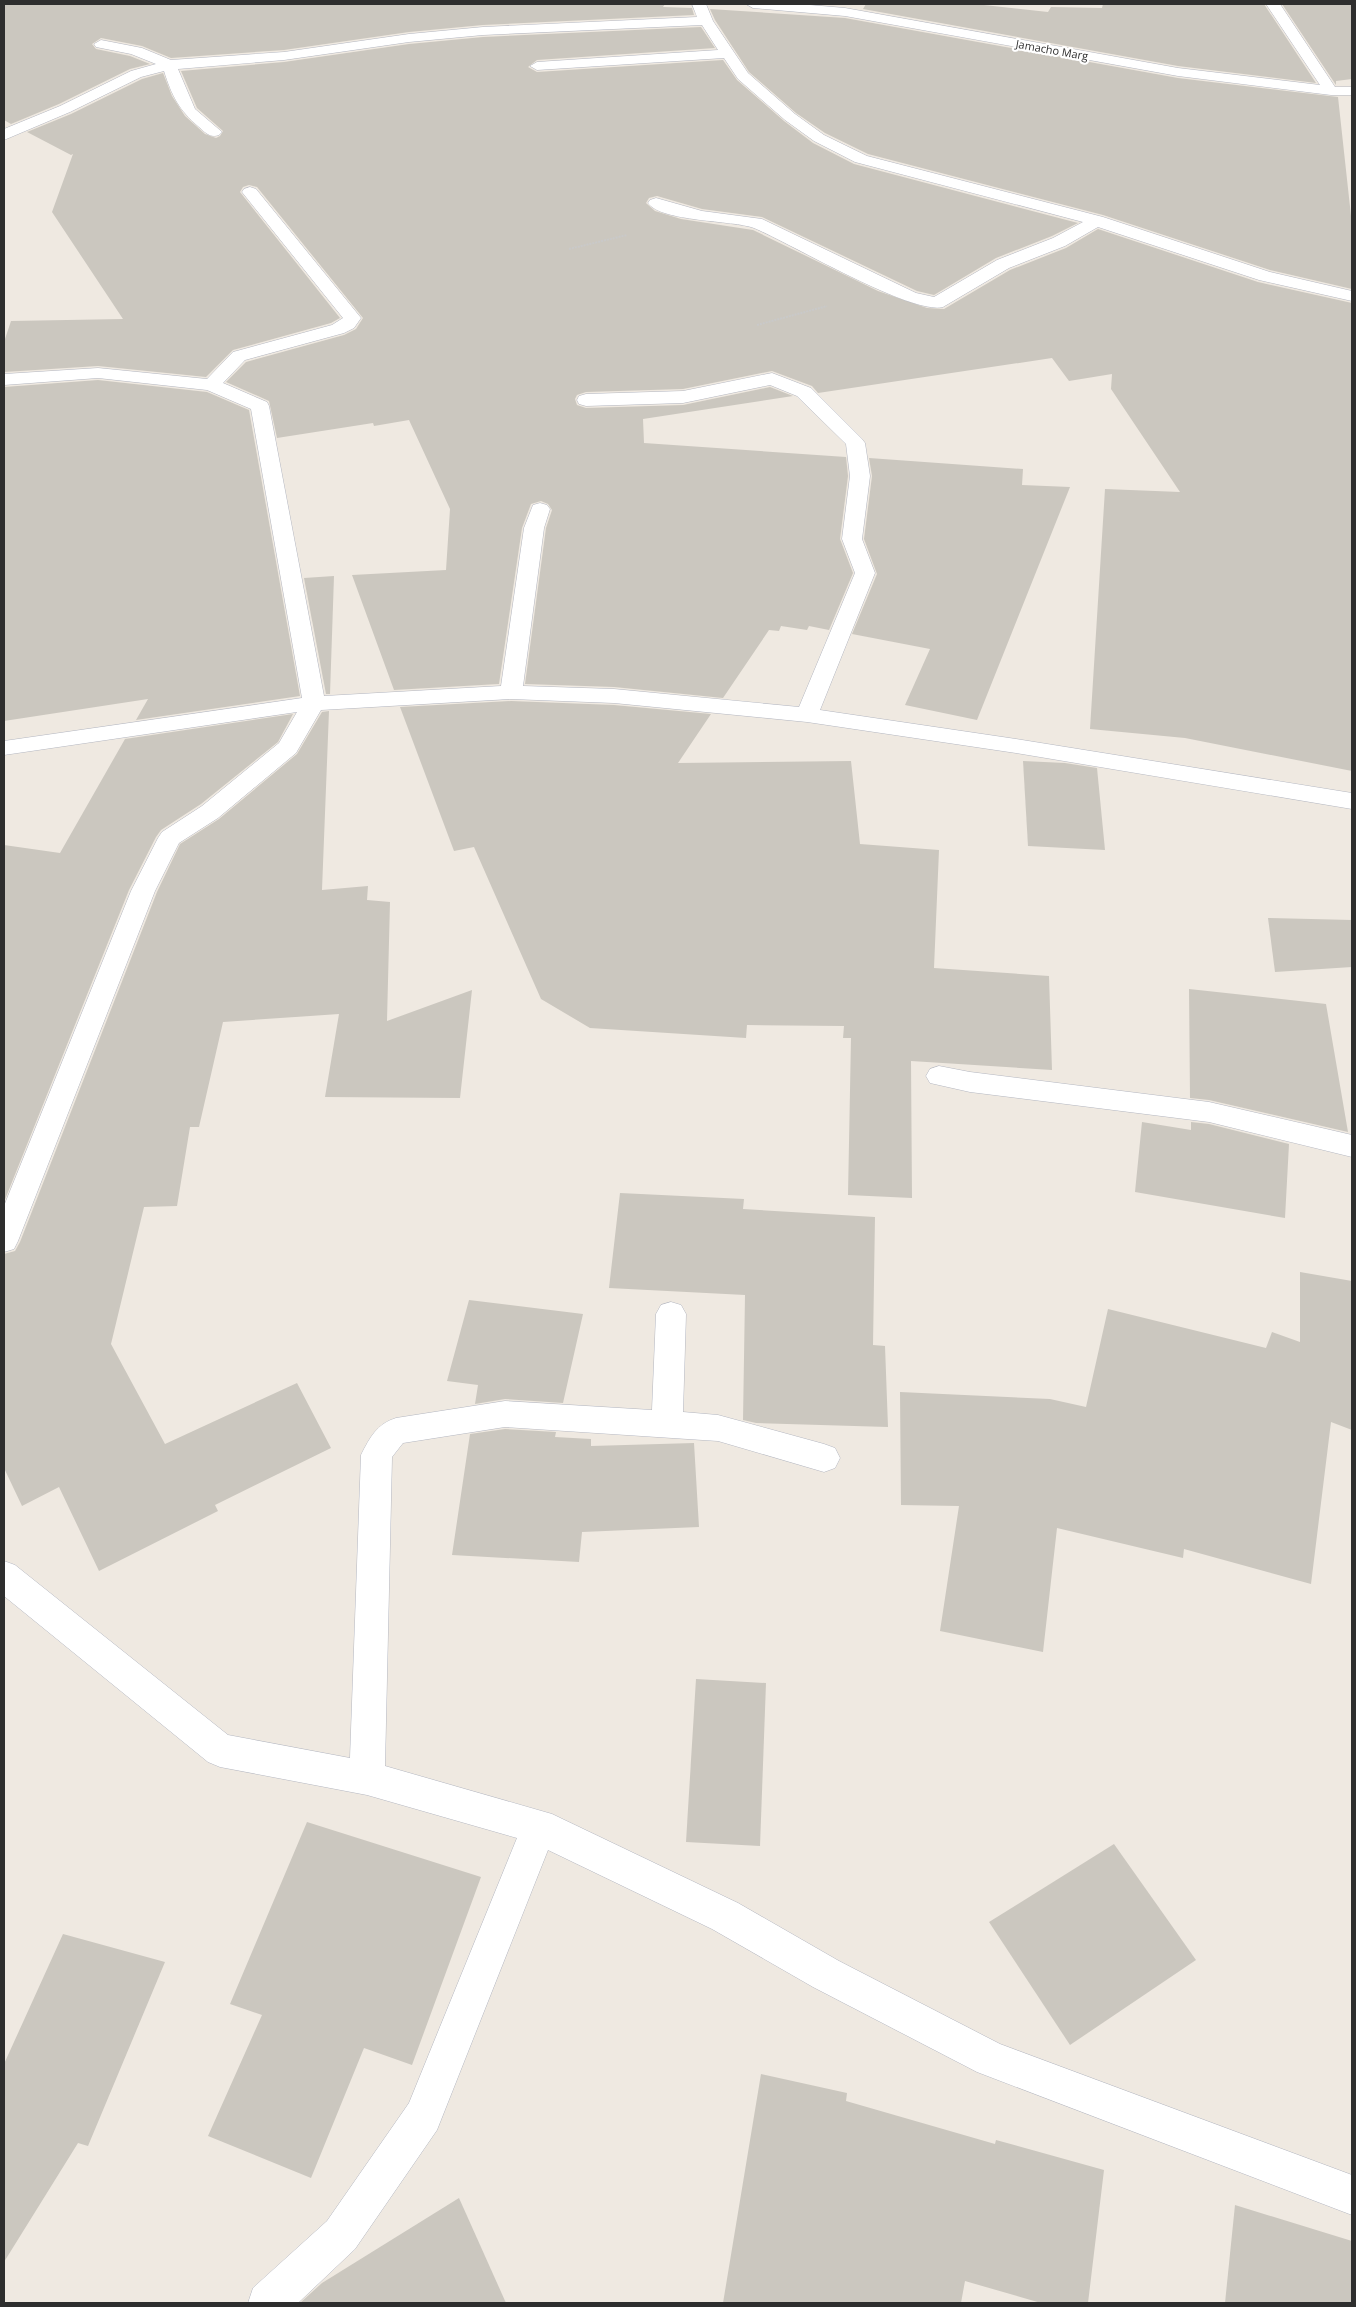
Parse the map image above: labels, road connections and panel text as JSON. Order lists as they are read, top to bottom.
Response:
{
  "streets": {
    "street": ["Jamacho Marg"]
  }
}
